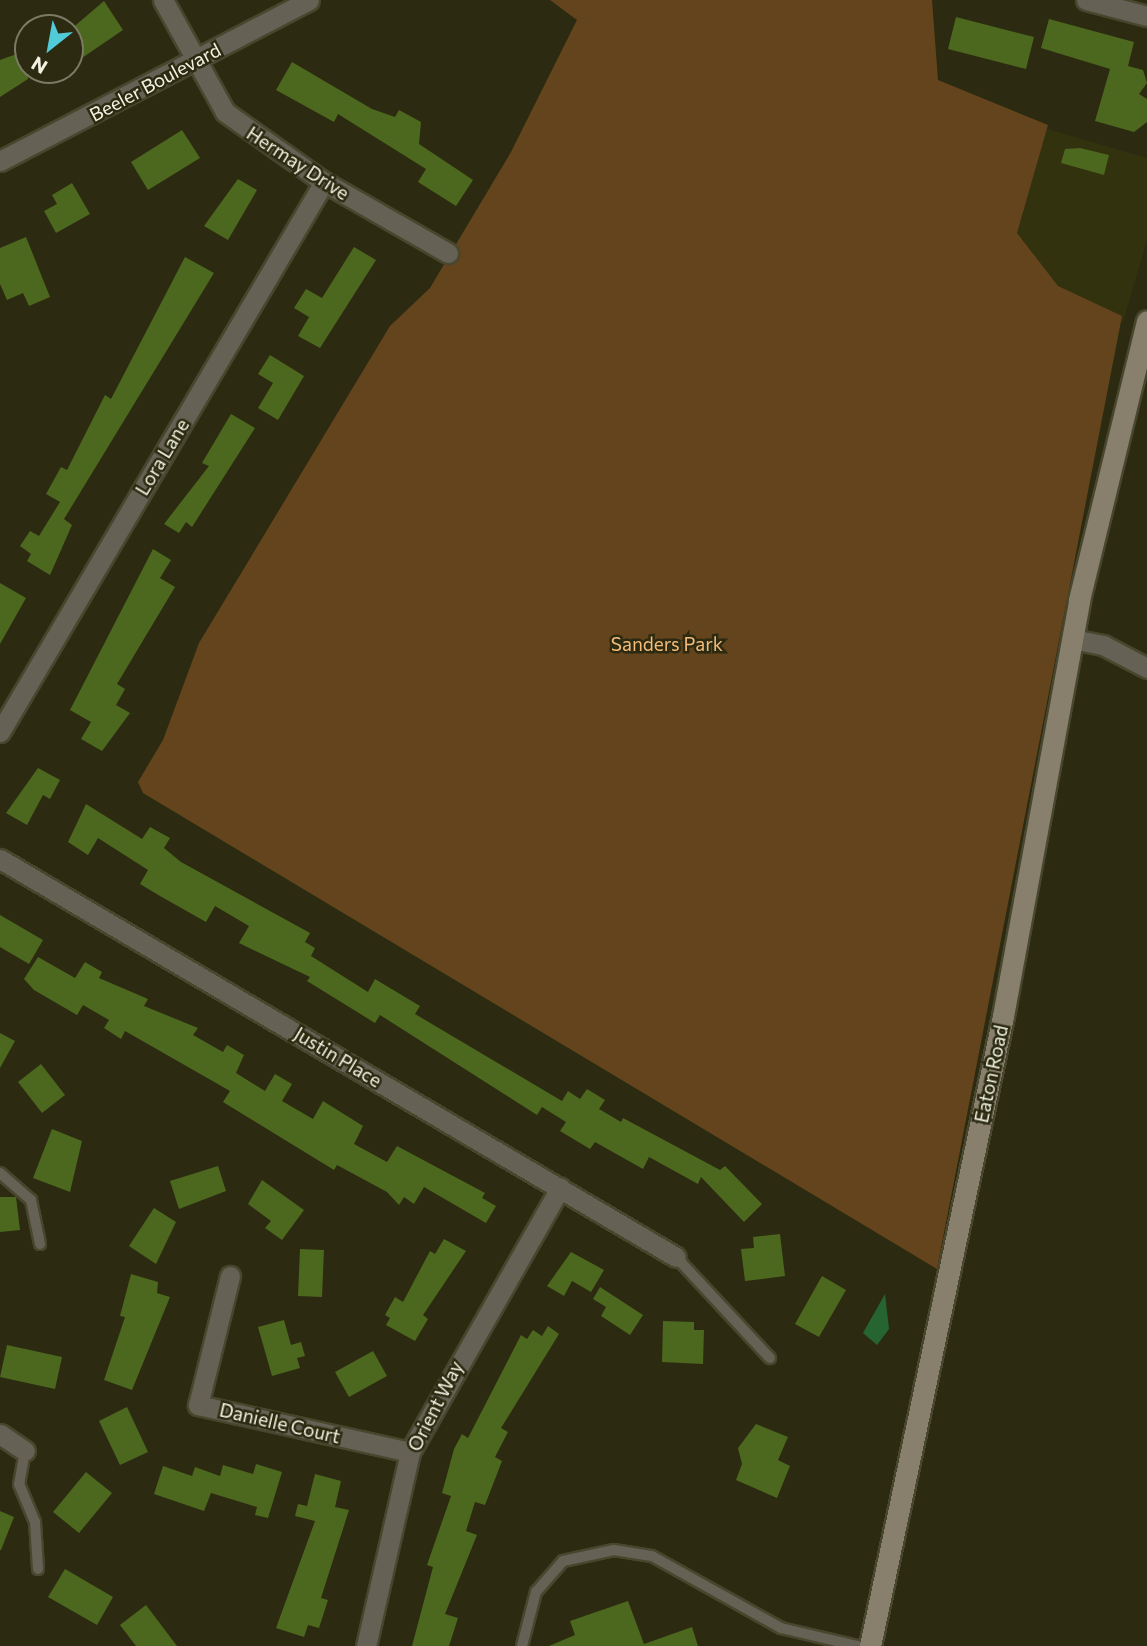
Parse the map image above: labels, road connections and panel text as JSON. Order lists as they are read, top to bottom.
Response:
{
  "streets": {
    "street": [
      "Beeler Boulevard",
      "Hermay Drive",
      "Lora Lane",
      "Justin Place",
      "Eaton Road",
      "Orient Way",
      "Danielle Court"
    ]
  },
  "crossings": [
    ["Beeler Boulevard", "Hermay Drive"],
    ["Hermay Drive", "Lora Lane"],
    ["Justin Place", "Orient Way"],
    ["Orient Way", "Danielle Court"]
  ],
  "parks": ["Sanders Park"],
  "north": "bottom left"
}
